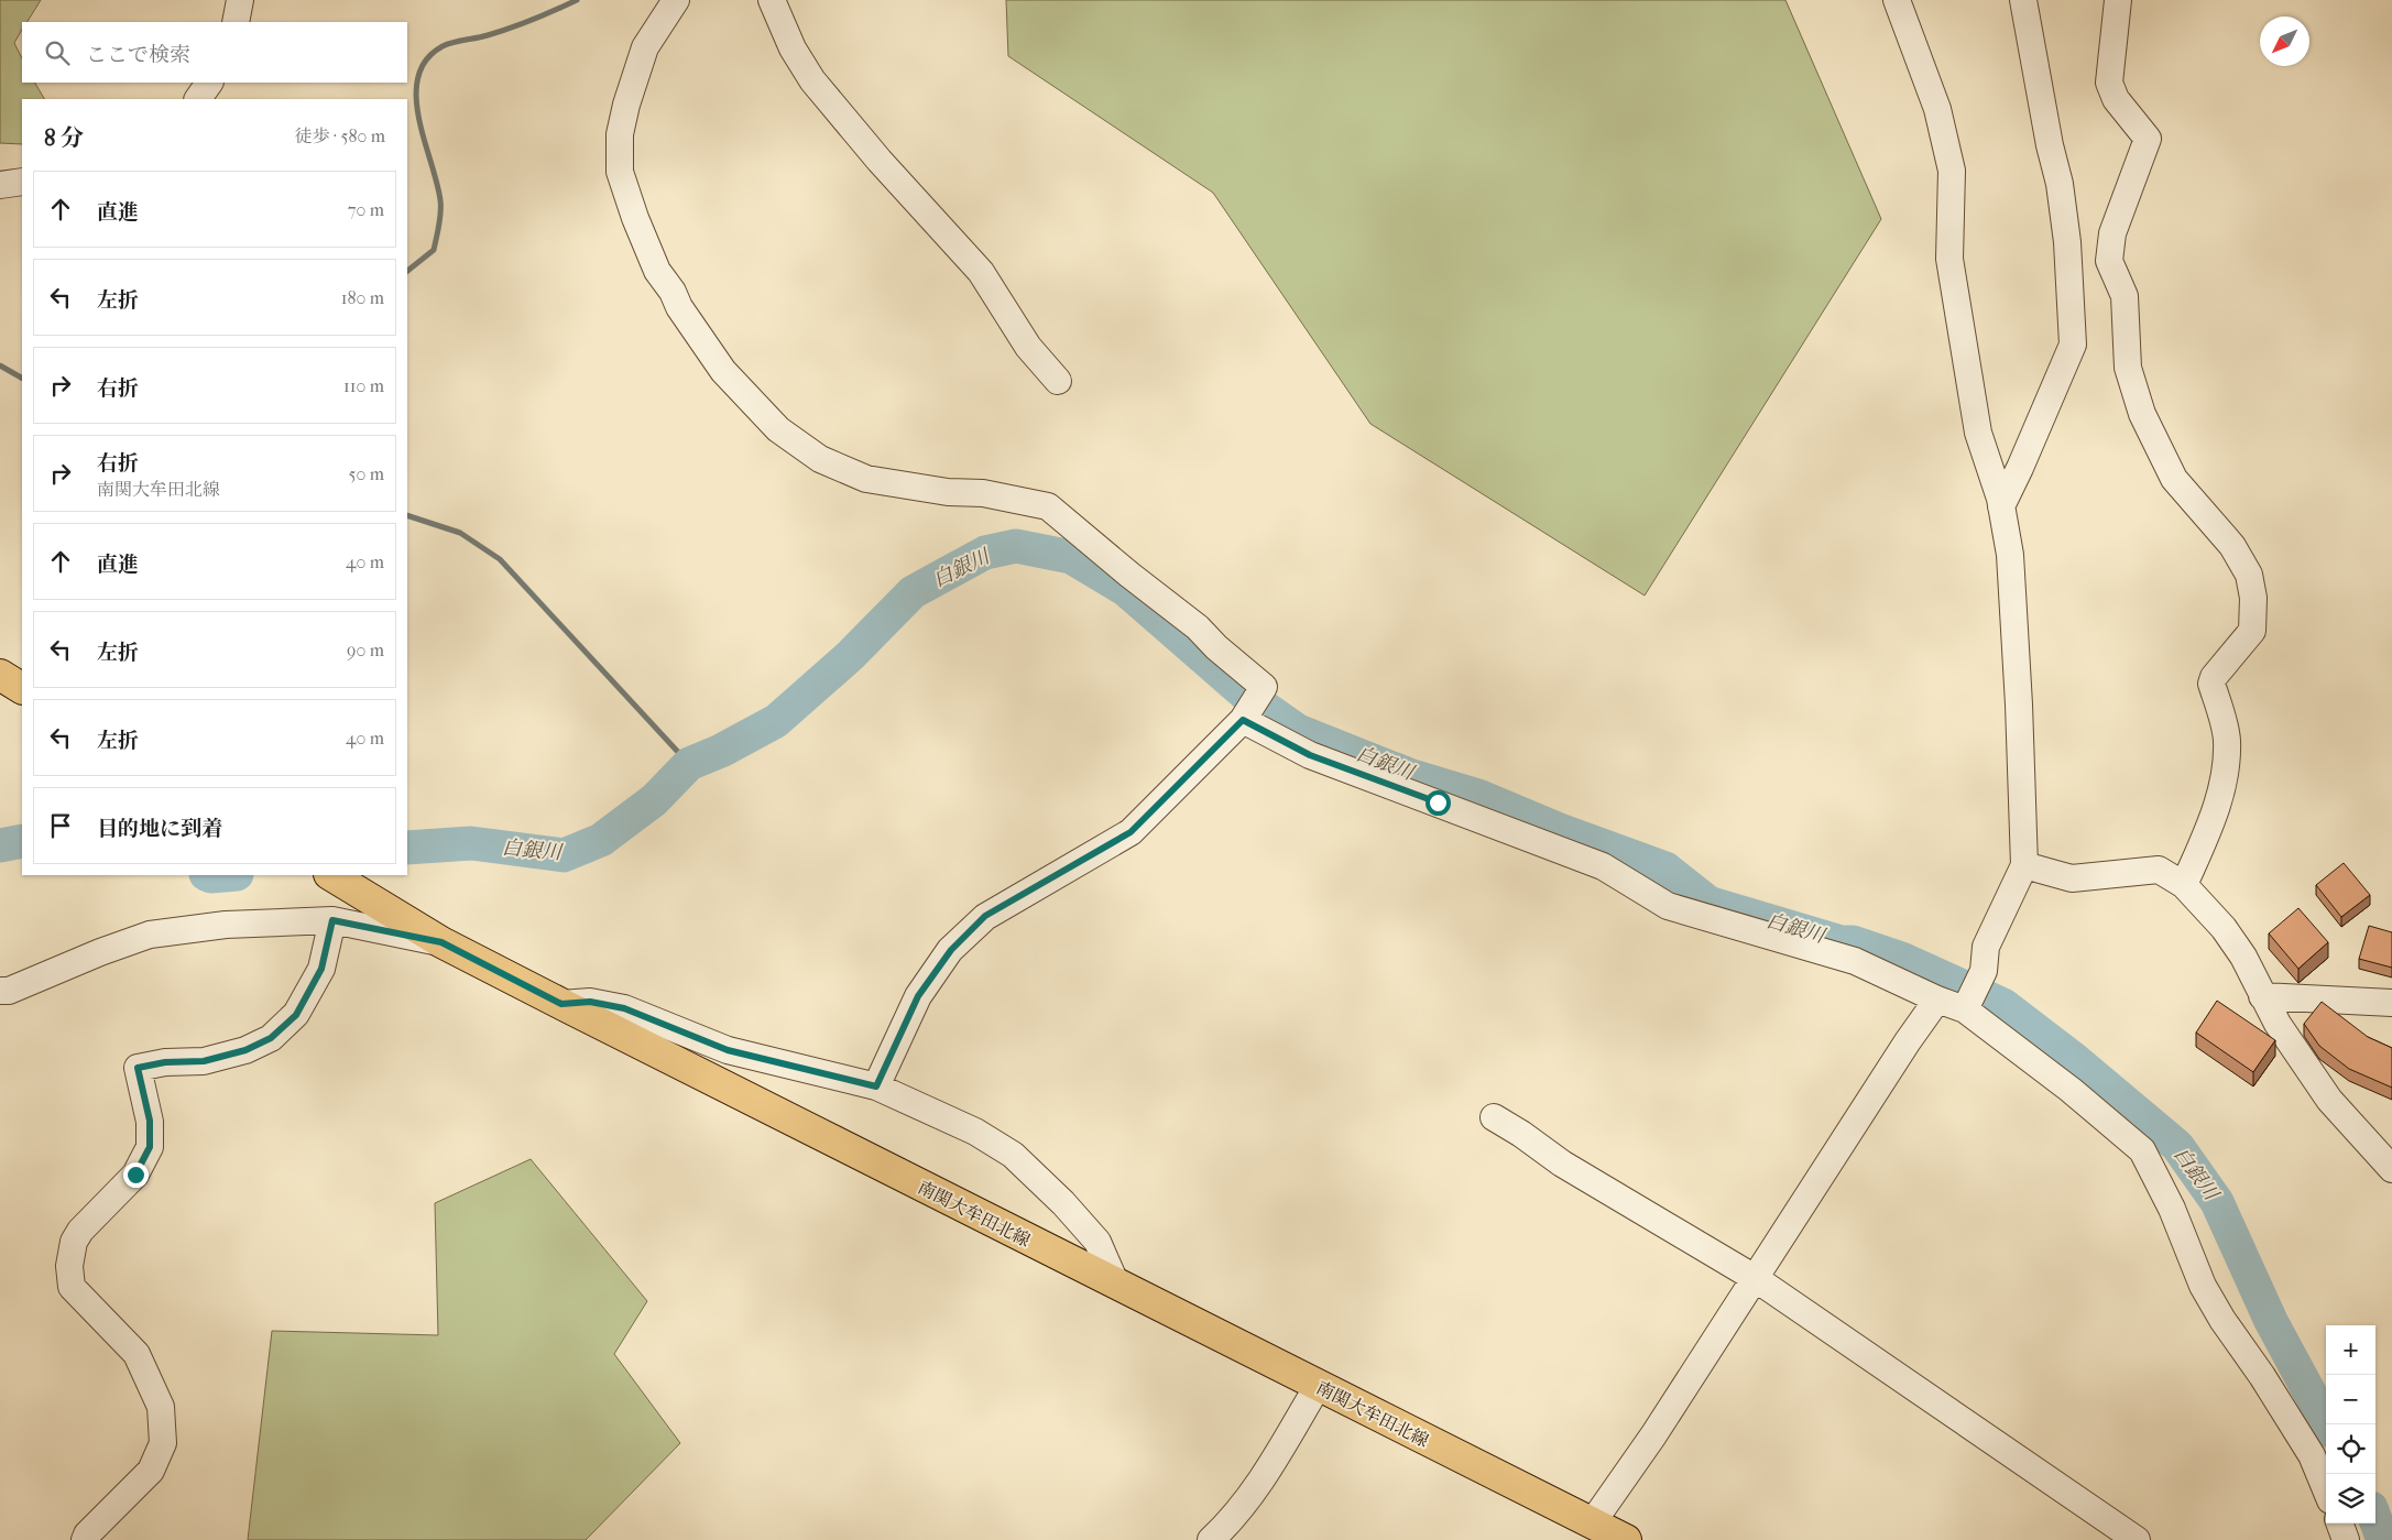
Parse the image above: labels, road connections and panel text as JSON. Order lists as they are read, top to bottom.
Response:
{
  "streets": {
    "main road": ["南関大牟田北線"]
  },
  "water": ["白銀川"],
  "north": "bottom left",
  "page": {
    "search": "ここで検索",
    "heading": ["8 分", "徒歩 · 580 m"],
    "list": [
      ["直進", "70 m"],
      ["左折", "180 m"],
      ["右折", "110 m"],
      ["右折", "南関大牟田北線", "50 m"],
      ["直進", "40 m"],
      ["左折", "90 m"],
      ["左折", "40 m"],
      "目的地に到着"
    ],
    "map_buttons": ["+", "−"]
  }
}
